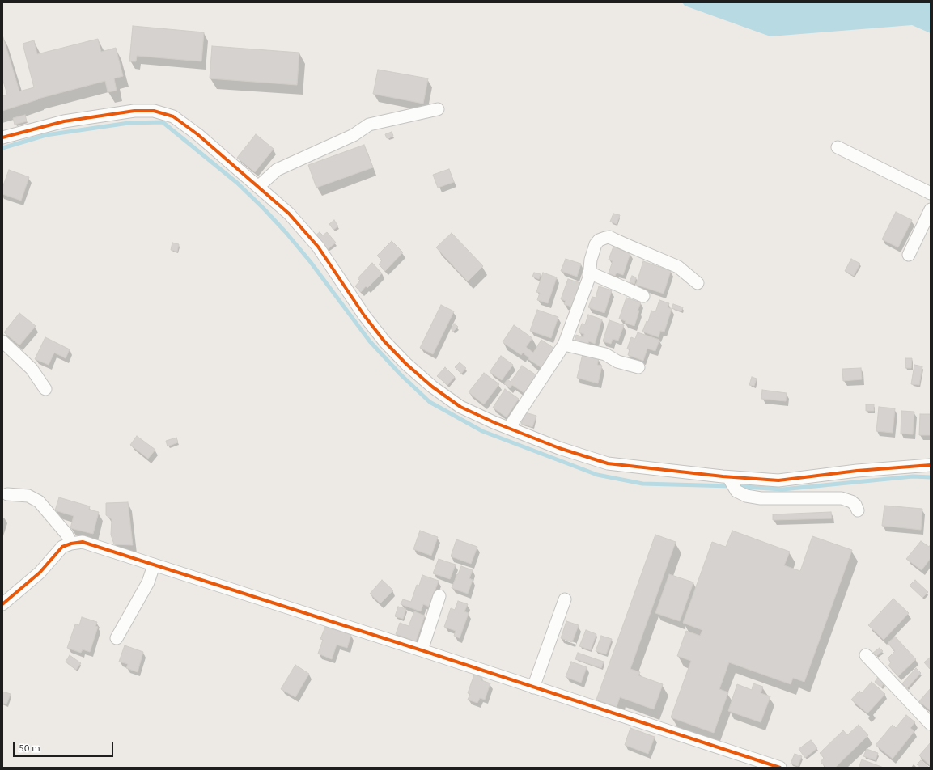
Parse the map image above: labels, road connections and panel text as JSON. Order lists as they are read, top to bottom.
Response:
{
  "scale_bar": "50 m"
}
